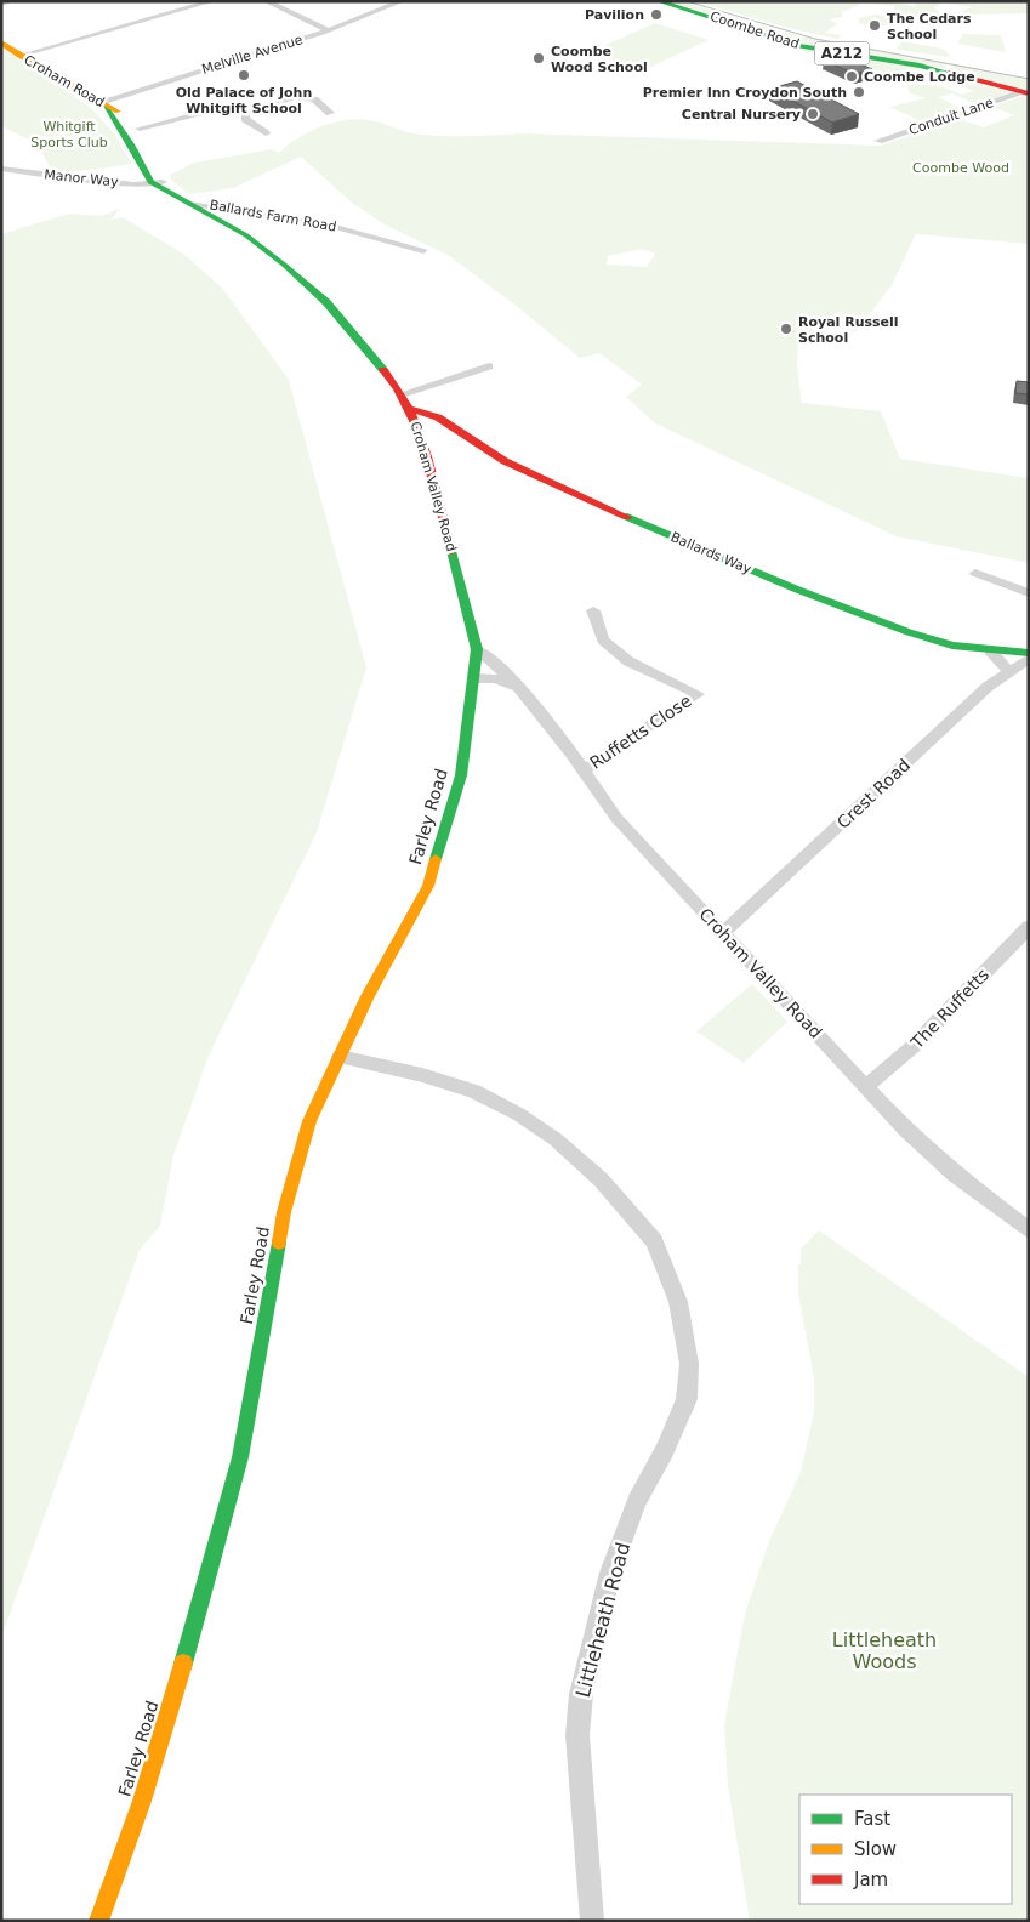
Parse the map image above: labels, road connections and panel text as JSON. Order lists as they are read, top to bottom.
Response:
{
  "streets": {
    "street": [
      "Coombe Road",
      "A212",
      "Melville Avenue",
      "Croham Road",
      "Conduit Lane",
      "Manor Way",
      "Ballards Farm Road",
      "Croham Valley Road",
      "Ballards Way",
      "Ruffetts Close",
      "Crest Road",
      "Farley Road",
      "The Ruffetts",
      "Littleheath Road"
    ]
  },
  "crossings": [
    ["Coombe Road", "Conduit Lane"],
    ["Melville Avenue", "Croham Road"],
    ["Melville Avenue", "Croham Valley Road"],
    ["Croham Road", "Croham Valley Road"],
    ["Manor Way", "Croham Valley Road"],
    ["Ballards Farm Road", "Croham Valley Road"],
    ["Croham Valley Road", "Ballards Way"],
    ["Croham Valley Road", "Ruffetts Close"],
    ["Croham Valley Road", "Crest Road"],
    ["Croham Valley Road", "Farley Road"],
    ["Croham Valley Road", "The Ruffetts"],
    ["Farley Road", "Littleheath Road"]
  ],
  "parks": ["Whitgift Sports Club", "Coombe Wood", "Littleheath Woods"],
  "places": [
    "Pavilion",
    "The Cedars School",
    "Coombe Wood School",
    "Old Palace of John Whitgift School",
    "Coombe Lodge",
    "Premier Inn Croydon South",
    "Central Nursery",
    "Royal Russell School"
  ],
  "legend": ["Fast", "Slow", "Jam"]
}
